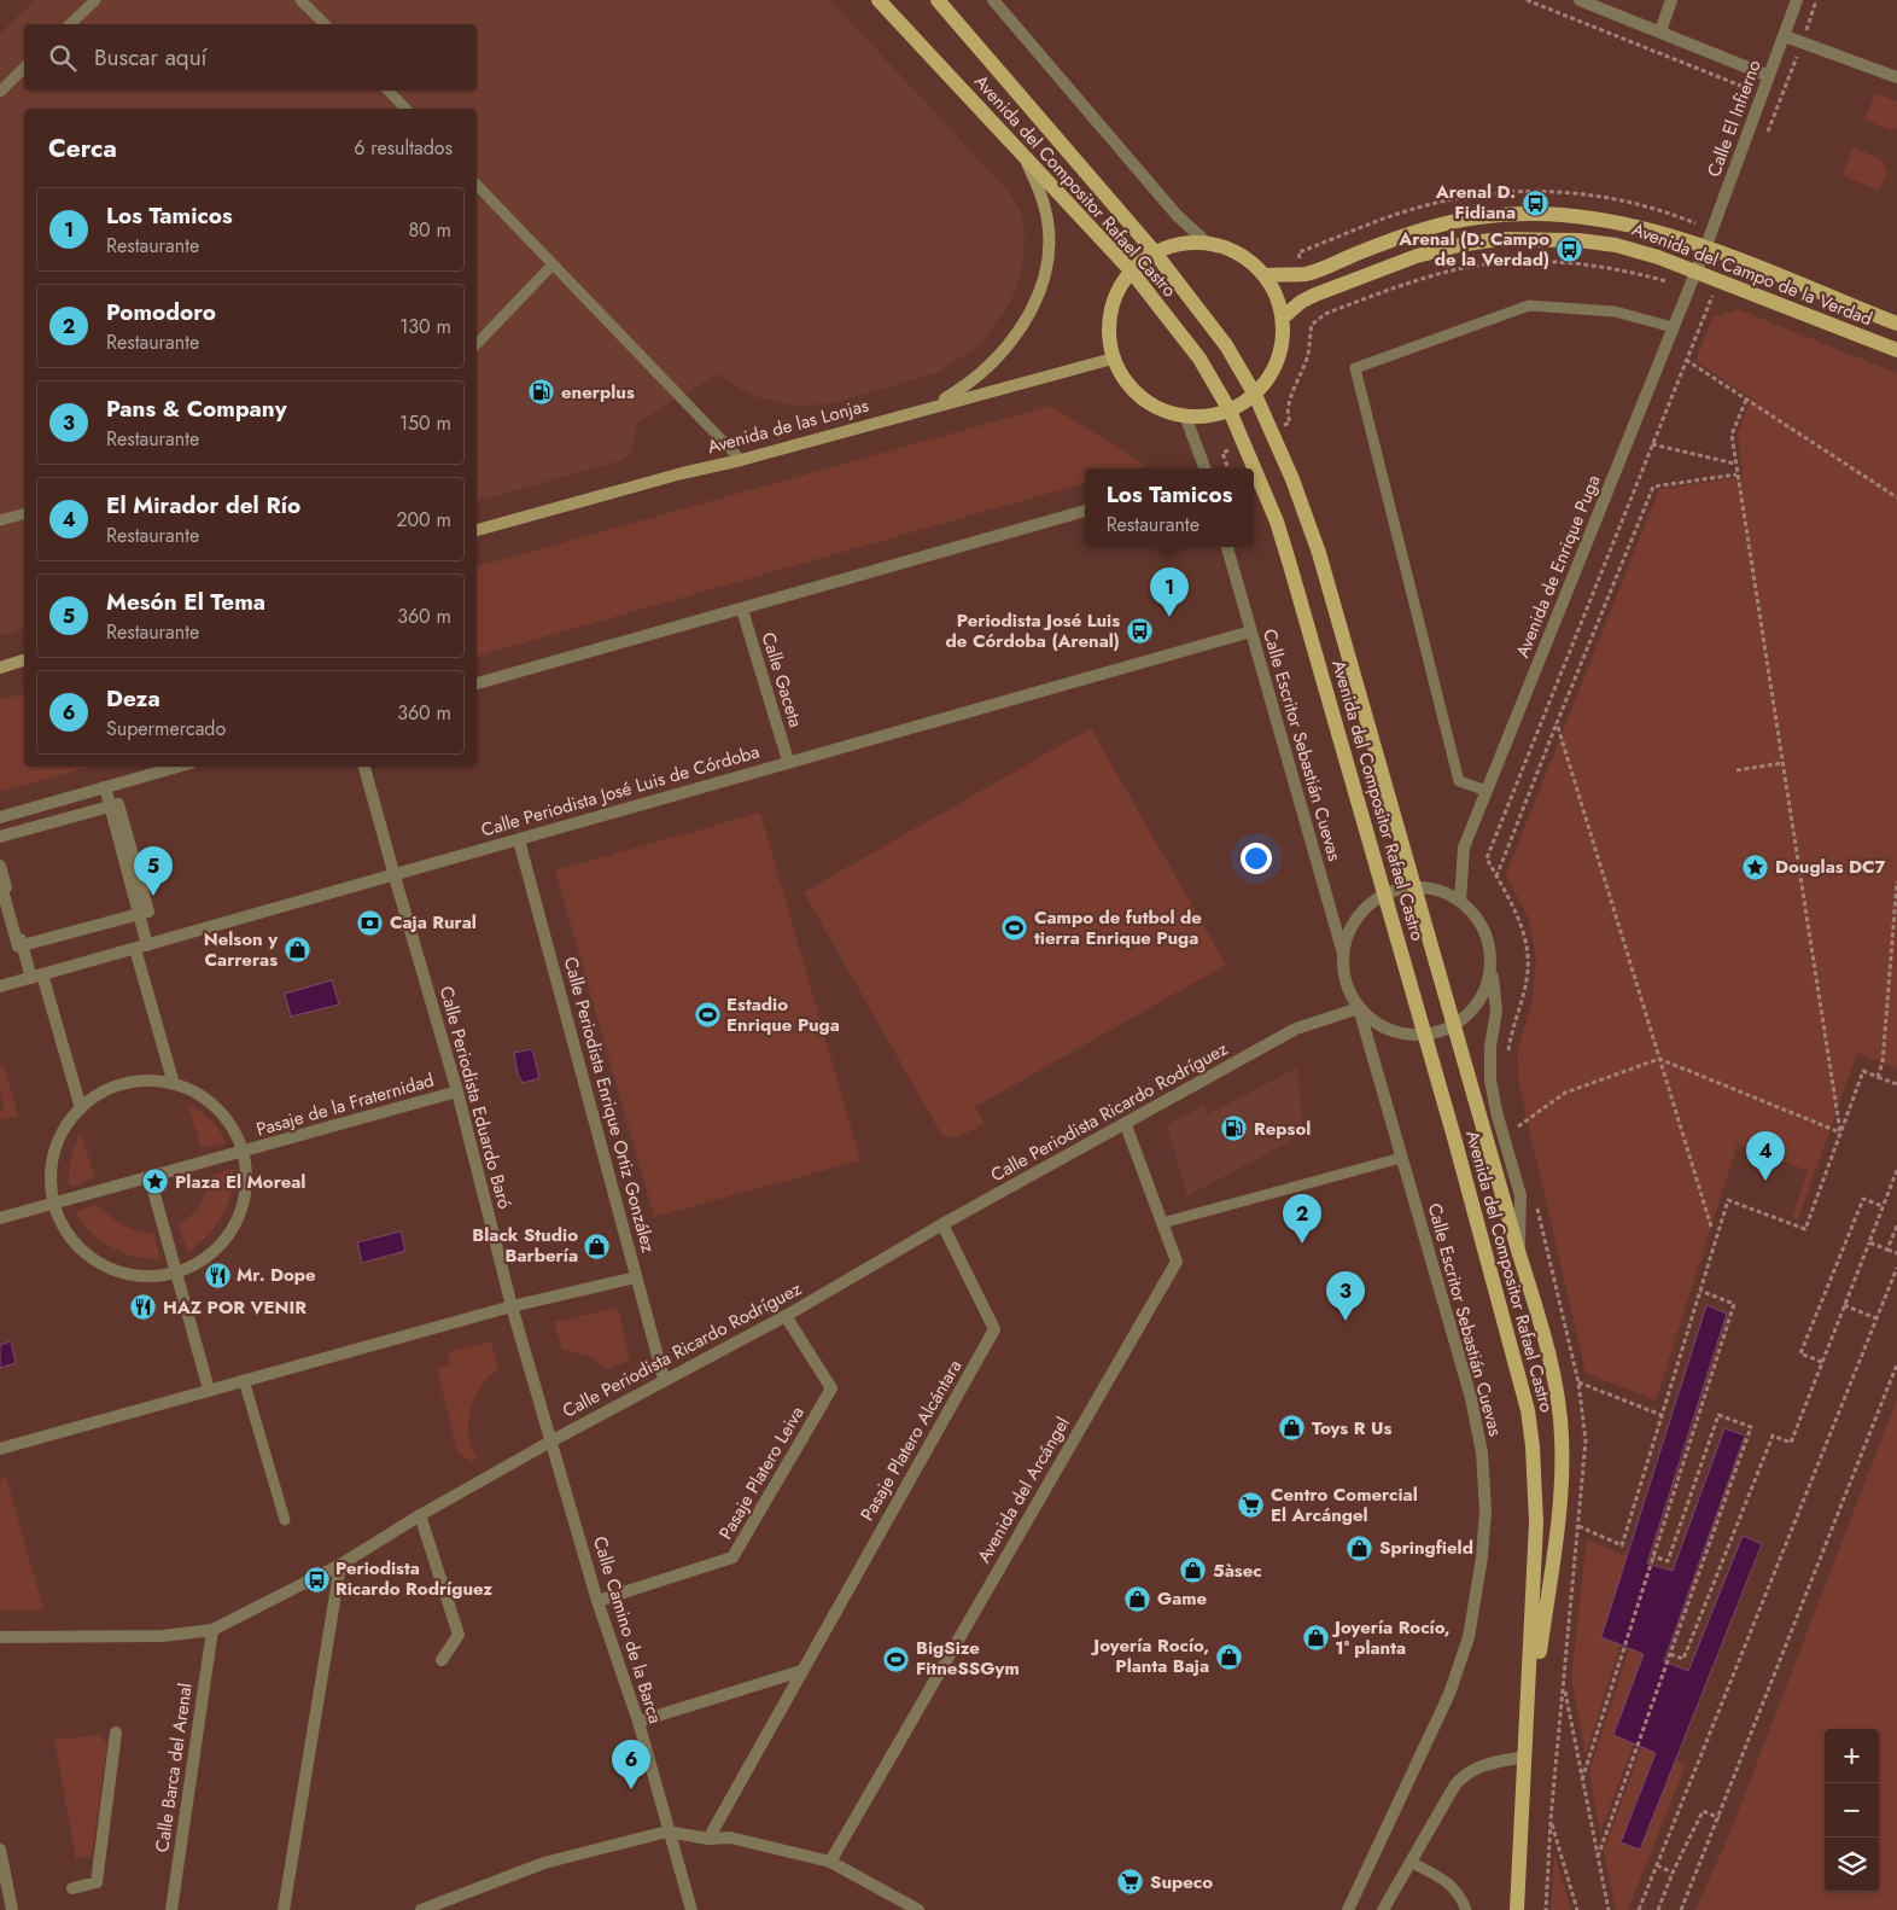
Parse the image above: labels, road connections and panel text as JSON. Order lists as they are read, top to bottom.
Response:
{
  "streets": {
    "main road": ["Avenida del Compositor Rafael Castro", "Avenida del Campo de la Verdad", "Avenida de las Lonjas"],
    "street": [
      "Calle El Infierno",
      "Avenida de Enrique Puga",
      "Calle Gaceta",
      "Calle Escritor Sebastián Cuevas",
      "Calle Periodista José Luis de Córdoba",
      "Calle Periodista Eduardo Baró",
      "Pasaje de la Fraternidad",
      "Calle Periodista Enrique Ortiz González",
      "Calle Periodista Ricardo Rodríguez",
      "Pasaje Platero Alcántara",
      "Pasaje Platero Leiva",
      "Avenida del Arcángel",
      "Calle Camino de la Barca",
      "Calle Barca del Arenal"
    ]
  },
  "crossings": [
    ["Calle El Infierno", "Avenida del Campo de la Verdad"],
    ["Calle El Infierno", "Avenida de Enrique Puga"],
    ["Avenida del Compositor Rafael Castro", "Avenida de Enrique Puga"],
    ["Avenida del Campo de la Verdad", "Avenida de Enrique Puga"],
    ["Calle Gaceta", "Calle Periodista José Luis de Córdoba"],
    ["Calle Escritor Sebastián Cuevas", "Calle Periodista José Luis de Córdoba"],
    ["Calle Escritor Sebastián Cuevas", "Calle Periodista Ricardo Rodríguez"],
    ["Calle Periodista José Luis de Córdoba", "Calle Periodista Eduardo Baró"],
    ["Calle Periodista José Luis de Córdoba", "Calle Periodista Enrique Ortiz González"],
    ["Calle Periodista Eduardo Baró", "Pasaje de la Fraternidad"],
    ["Calle Periodista Eduardo Baró", "Calle Periodista Ricardo Rodríguez"],
    ["Calle Periodista Eduardo Baró", "Calle Camino de la Barca"],
    ["Calle Periodista Enrique Ortiz González", "Calle Periodista Ricardo Rodríguez"],
    ["Calle Periodista Ricardo Rodríguez", "Pasaje Platero Alcántara"],
    ["Calle Periodista Ricardo Rodríguez", "Pasaje Platero Leiva"],
    ["Calle Periodista Ricardo Rodríguez", "Avenida del Arcángel"],
    ["Calle Periodista Ricardo Rodríguez", "Calle Camino de la Barca"],
    ["Calle Periodista Ricardo Rodríguez", "Calle Barca del Arenal"],
    ["Pasaje Platero Leiva", "Calle Camino de la Barca"]
  ],
  "places": {
    "bus stop": [
      "Arenal D. Fidiana",
      "Arenal (D. Campo de la Verdad)",
      "Periodista José Luis de Córdoba (Arenal)",
      "Periodista Ricardo Rodríguez"
    ],
    "fuel station": ["enerplus", "Repsol"],
    "place": ["Douglas DC7", "Plaza El Moreal"],
    "bank": ["Caja Rural"],
    "sports": ["Campo de futbol de tierra Enrique Puga", "Estadio Enrique Puga", "BigSize FitneSSGym"],
    "shop": [
      "Nelson y Carreras",
      "Black Studio Barbería",
      "Toys R Us",
      "Springfield",
      "5àsec",
      "Game",
      "Joyería Rocío, 1ª planta",
      "Joyería Rocío, Planta Baja"
    ],
    "restaurant": ["Mr. Dope", "HAZ POR VENIR"],
    "supermarket": ["Centro Comercial El Arcángel", "Supeco"]
  },
  "page": {
    "search": "Buscar aquí",
    "heading": ["Cerca", "6 resultados"],
    "list": [
      {
        "mark": "1",
        "name": "Los Tamicos",
        "note": "Restaurante",
        "value": "80 m"
      },
      {
        "mark": "2",
        "name": "Pomodoro",
        "note": "Restaurante",
        "value": "130 m"
      },
      {
        "mark": "3",
        "name": "Pans & Company",
        "note": "Restaurante",
        "value": "150 m"
      },
      {
        "mark": "4",
        "name": "El Mirador del Río",
        "note": "Restaurante",
        "value": "200 m"
      },
      {
        "mark": "5",
        "name": "Mesón El Tema",
        "note": "Restaurante",
        "value": "360 m"
      },
      {
        "mark": "6",
        "name": "Deza",
        "note": "Supermercado",
        "value": "360 m"
      }
    ],
    "popup": ["Los Tamicos", "Restaurante"],
    "pins": [
      "1",
      "5",
      "4",
      "2",
      "3",
      "6"
    ],
    "map_buttons": ["+", "−"]
  }
}
